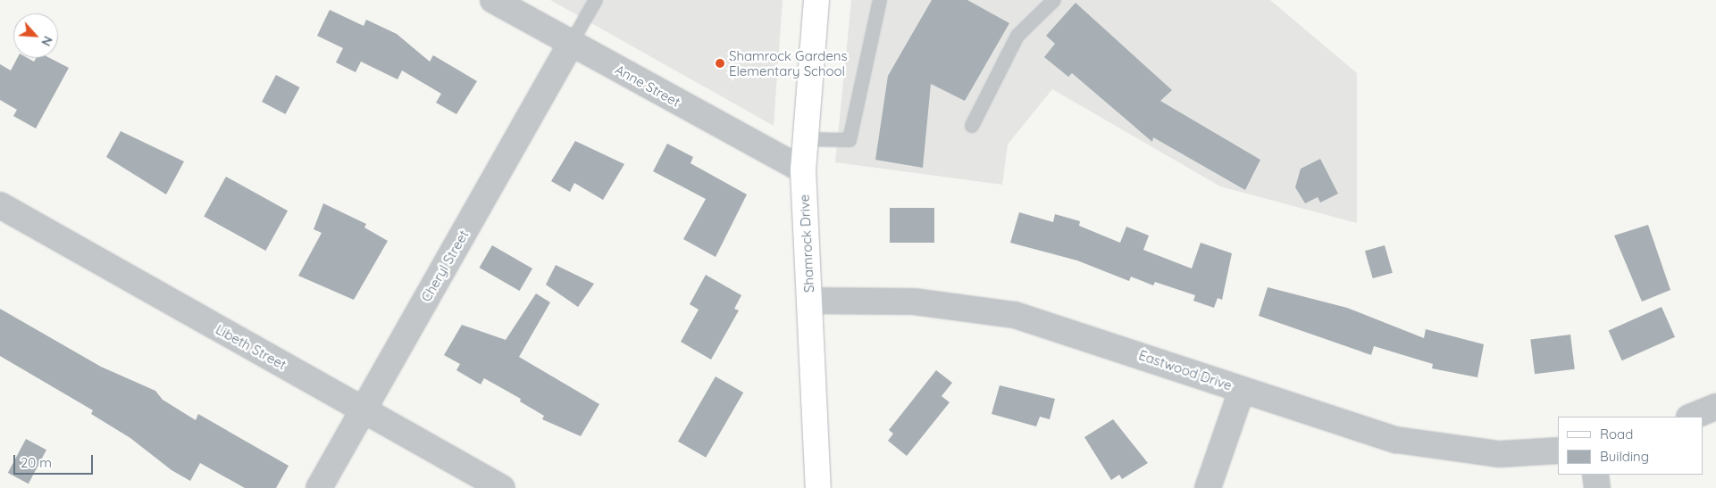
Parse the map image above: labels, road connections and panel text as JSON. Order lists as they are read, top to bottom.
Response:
{
  "streets": {
    "street": [
      "Anne Street",
      "Shamrock Drive",
      "Cheryl Street",
      "Libeth Street",
      "Eastwood Drive"
    ]
  },
  "crossings": [
    ["Anne Street", "Shamrock Drive"],
    ["Anne Street", "Cheryl Street"],
    ["Shamrock Drive", "Eastwood Drive"],
    ["Cheryl Street", "Libeth Street"]
  ],
  "places": ["Shamrock Gardens Elementary School"],
  "legend": ["Road", "Building"],
  "scale_bar": "20 m",
  "north": "bottom right"
}
